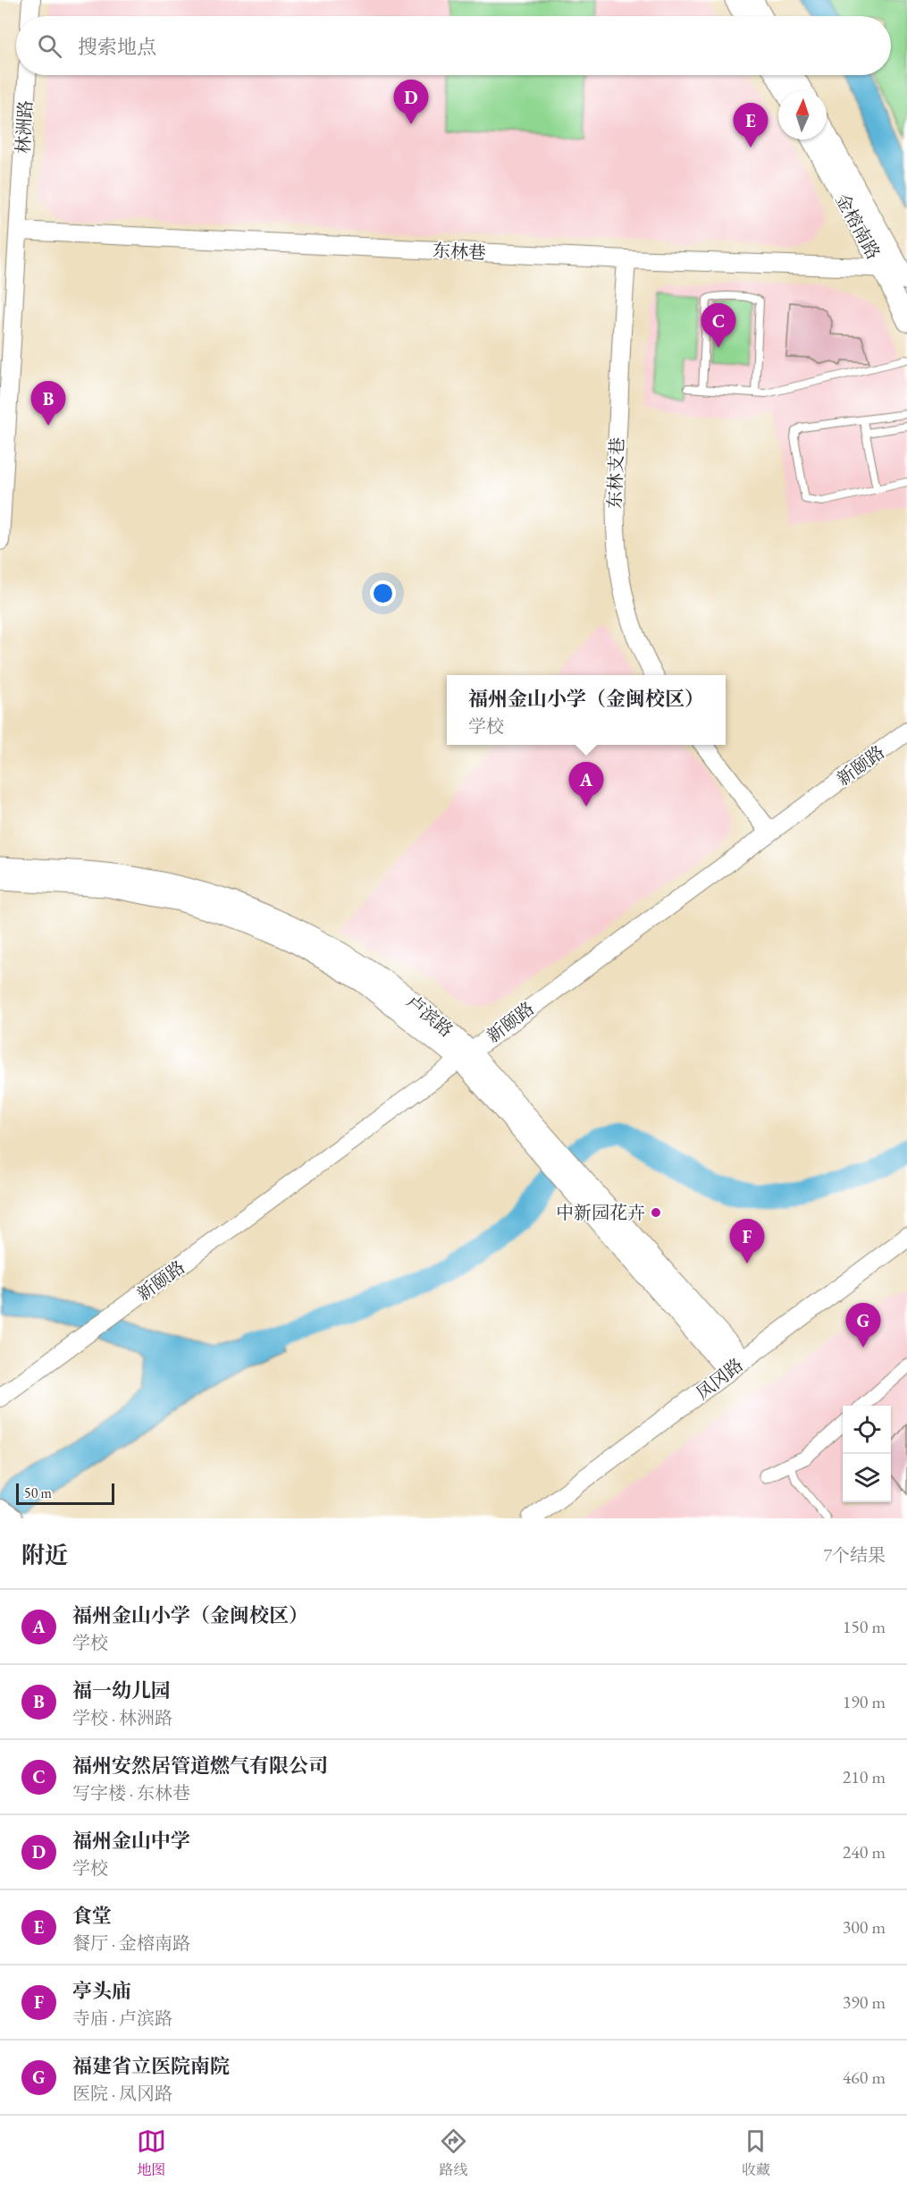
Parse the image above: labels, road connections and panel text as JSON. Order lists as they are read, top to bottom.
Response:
{
  "streets": {
    "main road": ["金榕南路", "卢滨路", "凤冈路"],
    "street": [
      "林洲路",
      "东林巷",
      "东林支巷",
      "新颐路"
    ]
  },
  "crossings": [
    ["林洲路", "东林巷"],
    ["金榕南路", "东林巷"],
    ["东林巷", "东林支巷"],
    ["新颐路", "卢滨路"],
    ["卢滨路", "凤冈路"]
  ],
  "places": ["中新园花卉"],
  "scale_bar": "50 m",
  "north": "top",
  "page": {
    "search": "搜索地点",
    "pins": [
      "D",
      "E",
      "C",
      "B",
      "A",
      "F",
      "G"
    ],
    "popup": ["福州金山小学（金闽校区）", "学校"],
    "scale": "50 m",
    "heading": ["附近", "7个结果"],
    "list": [
      {
        "mark": "A",
        "name": "福州金山小学（金闽校区）",
        "note": "学校",
        "value": "150 m"
      },
      {
        "mark": "B",
        "name": "福一幼儿园",
        "note": "学校 · 林洲路",
        "value": "190 m"
      },
      {
        "mark": "C",
        "name": "福州安然居管道燃气有限公司",
        "note": "写字楼 · 东林巷",
        "value": "210 m"
      },
      {
        "mark": "D",
        "name": "福州金山中学",
        "note": "学校",
        "value": "240 m"
      },
      {
        "mark": "E",
        "name": "食堂",
        "note": "餐厅 · 金榕南路",
        "value": "300 m"
      },
      {
        "mark": "F",
        "name": "亭头庙",
        "note": "寺庙 · 卢滨路",
        "value": "390 m"
      },
      {
        "mark": "G",
        "name": "福建省立医院南院",
        "note": "医院 · 凤冈路",
        "value": "460 m"
      }
    ],
    "nav": ["地图", "路线", "收藏"]
  }
}
